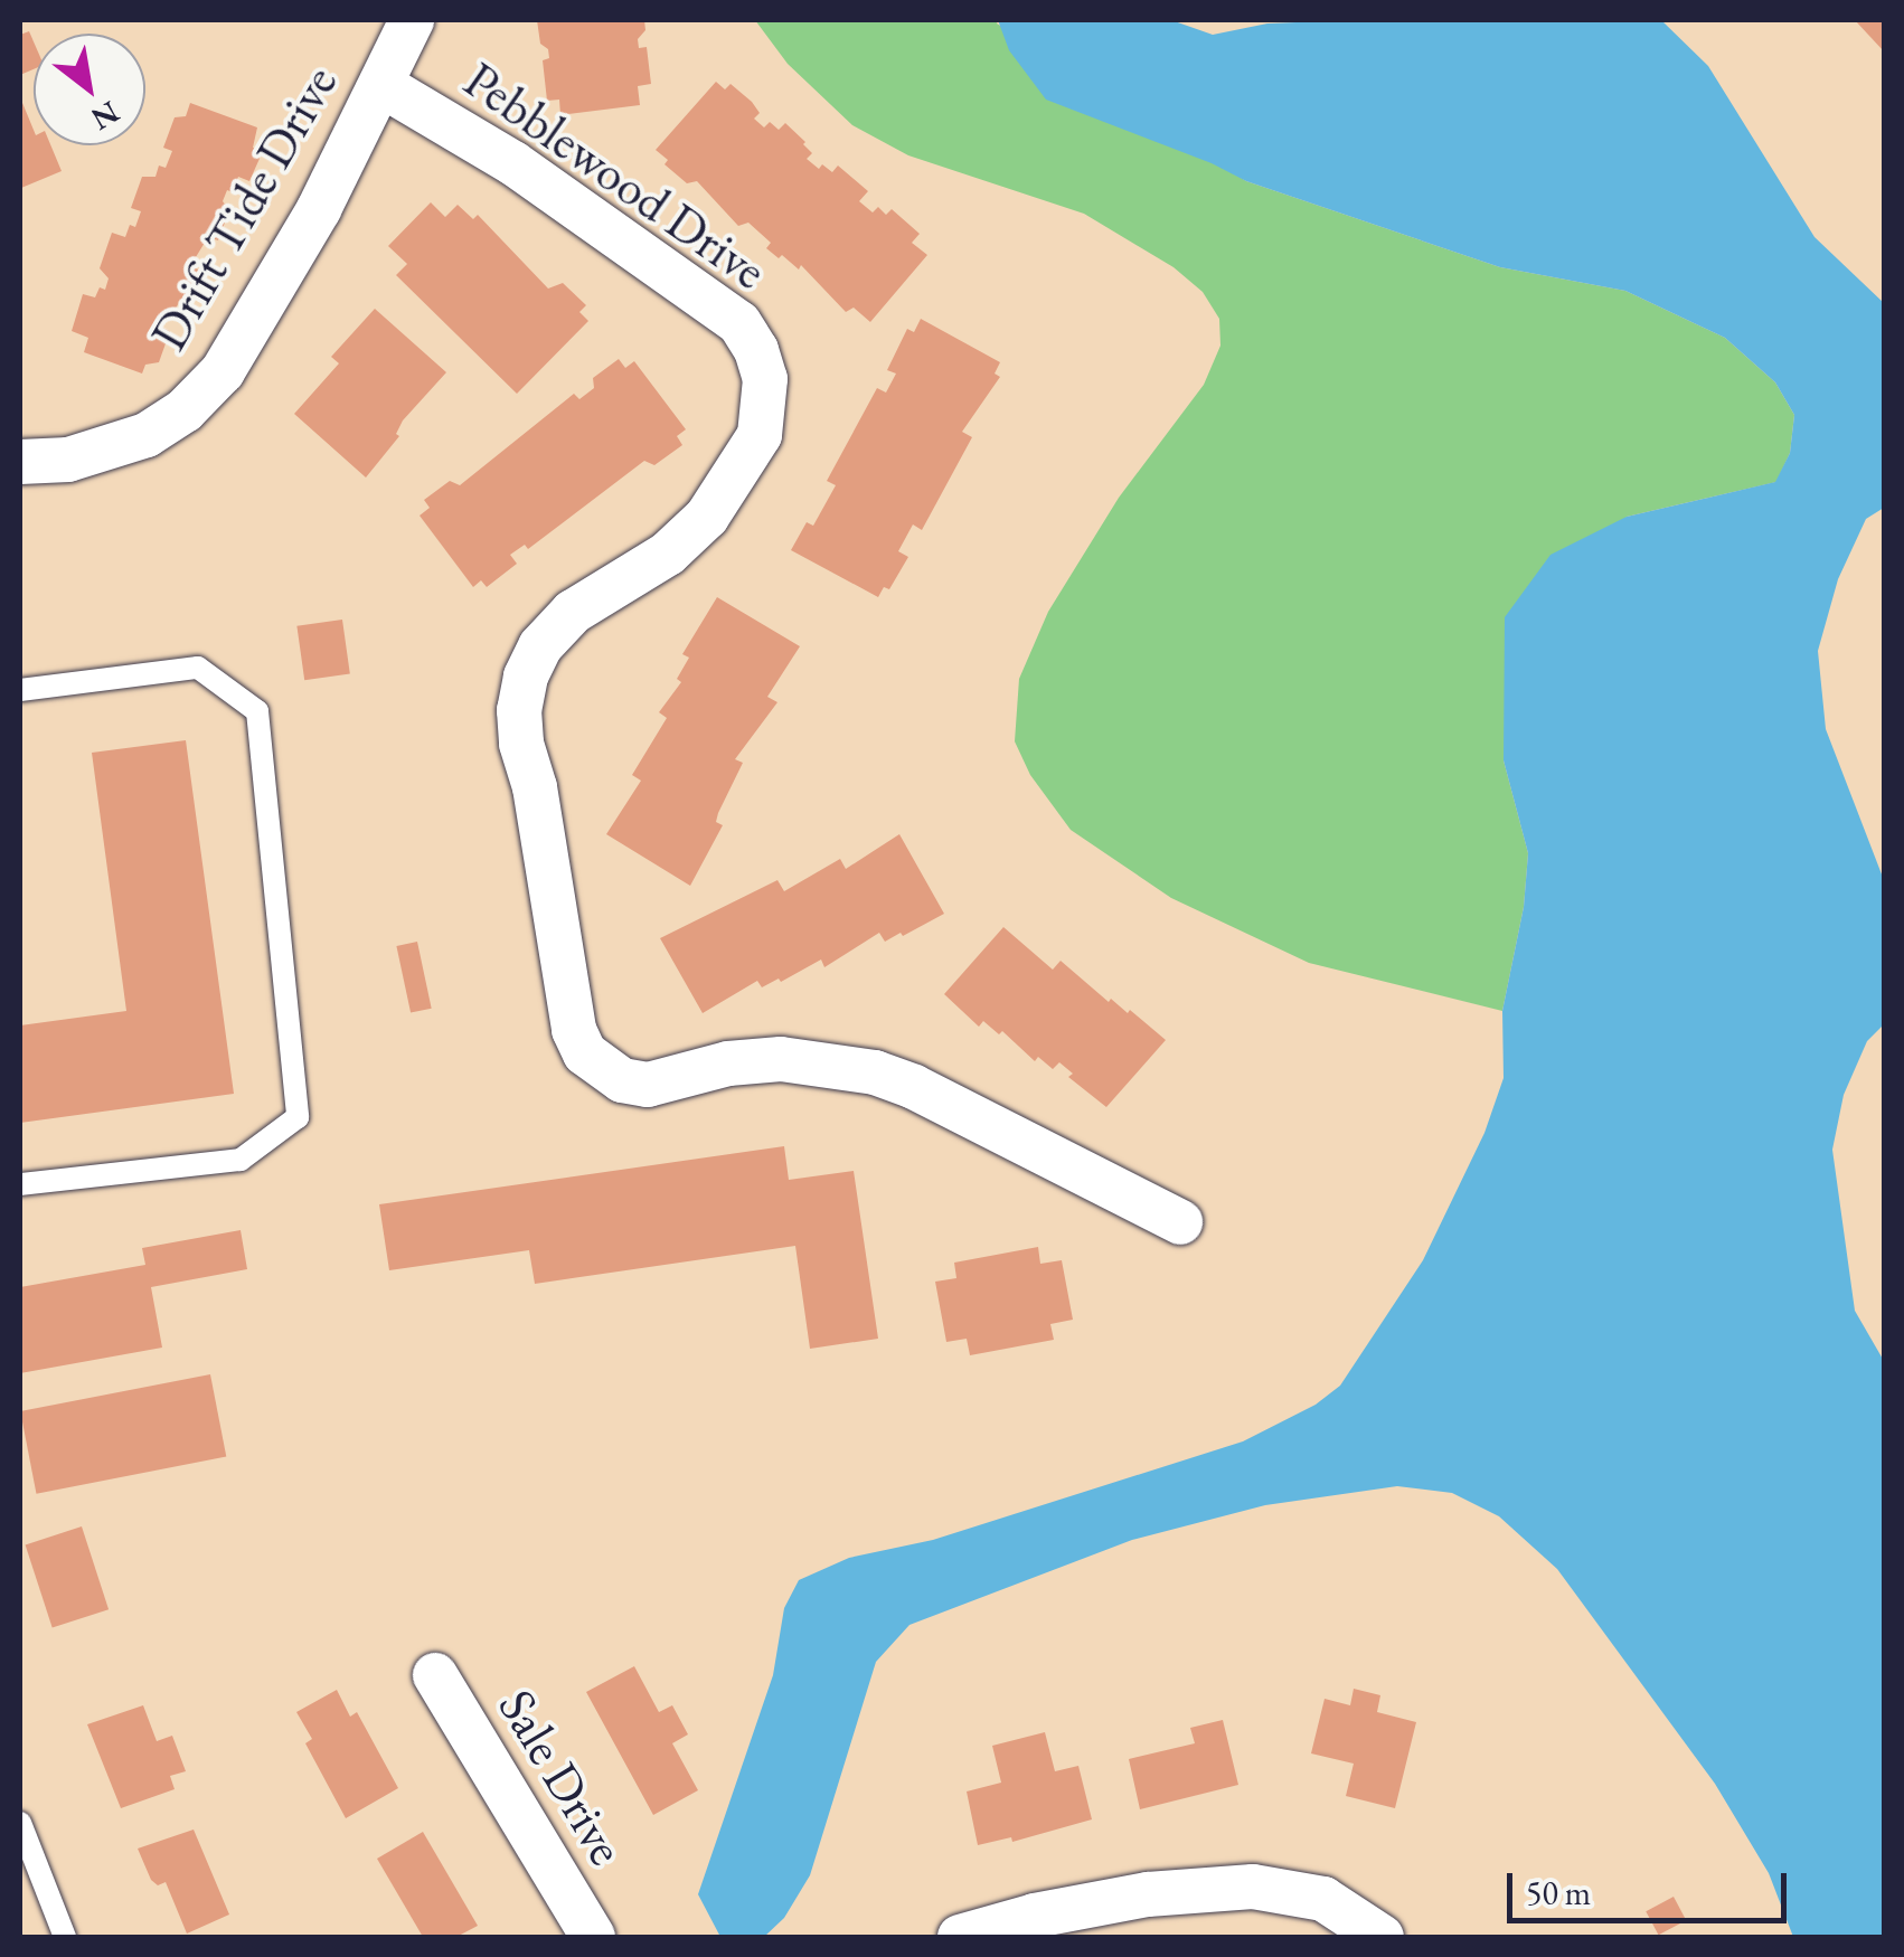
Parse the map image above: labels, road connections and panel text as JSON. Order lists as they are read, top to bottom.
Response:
{
  "streets": {
    "street": ["Pebblewood Drive", "Drift Tide Drive", "Sale Drive"]
  },
  "crossings": [
    ["Pebblewood Drive", "Drift Tide Drive"]
  ],
  "scale_bar": "50 m",
  "north": "bottom right"
}
